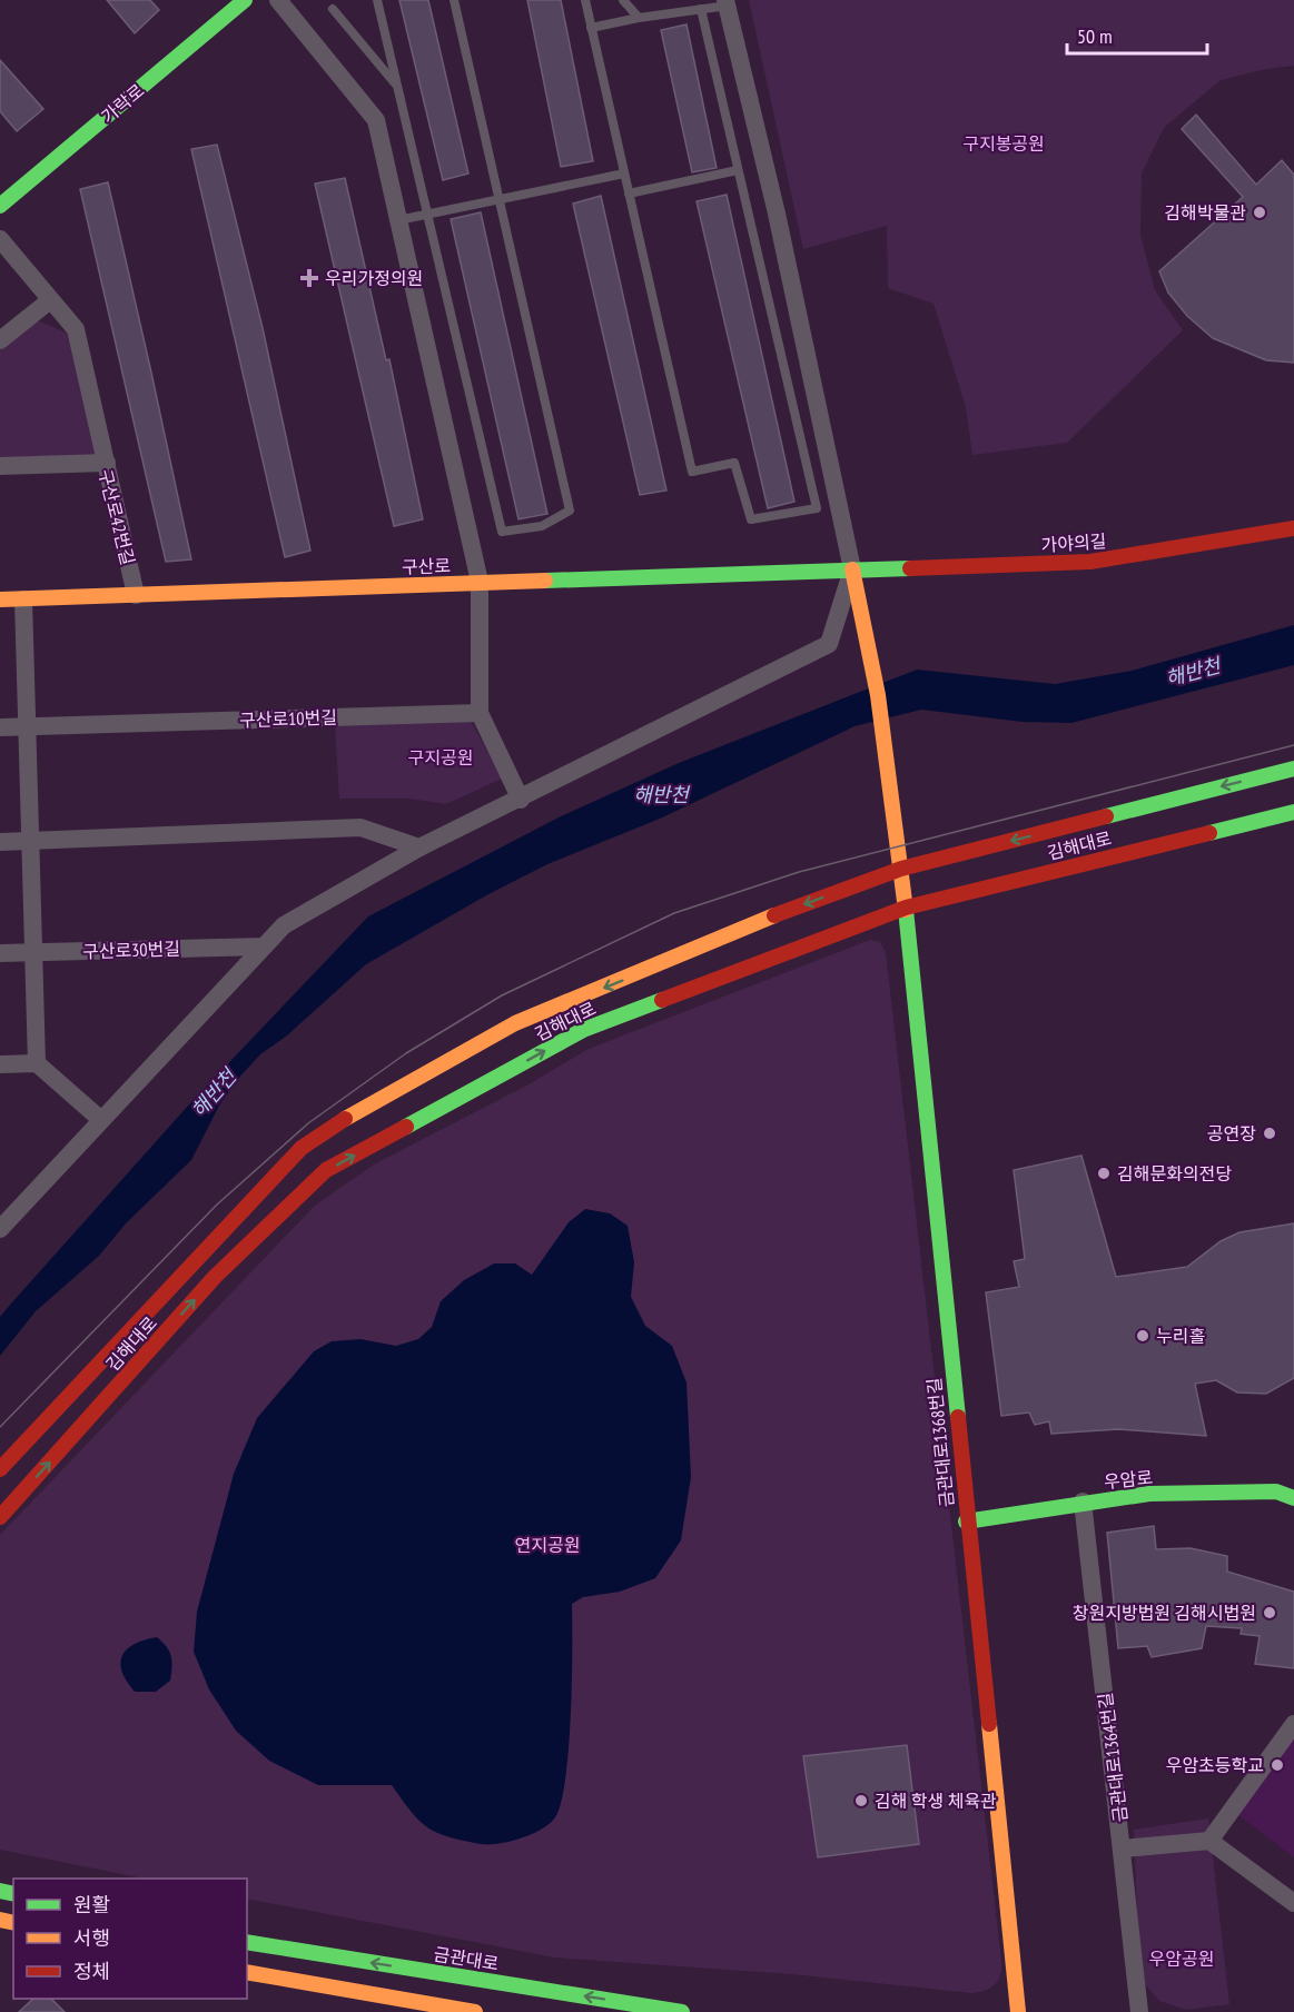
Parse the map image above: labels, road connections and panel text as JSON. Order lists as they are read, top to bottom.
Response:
{
  "streets": {
    "main road": [
      "가락로",
      "가야의길",
      "구산로",
      "김해대로",
      "금관대로1368번길",
      "우암로",
      "금관대로"
    ],
    "street": [
      "구산로42번길",
      "구산로10번길",
      "구산로30번길",
      "금관대로1364번길"
    ]
  },
  "crossings": [
    ["구산로42번길", "구산로"],
    ["가야의길", "구산로"],
    ["가야의길", "금관대로1368번길"],
    ["구산로", "금관대로1368번길"],
    ["김해대로", "금관대로1368번길"],
    ["금관대로1368번길", "우암로"],
    ["우암로", "금관대로1364번길"]
  ],
  "water": ["해반천"],
  "parks": [
    "구지봉공원",
    "구지공원",
    "연지공원",
    "우암공원"
  ],
  "places": {
    "other": [
      "김해박물관",
      "공연장",
      "김해문화의전당",
      "누리홀",
      "창원지방법원 김해시법원",
      "우암초등학교",
      "김해 학생 체육관"
    ],
    "health": ["우리가정의원"]
  },
  "legend": ["원활", "서행", "정체"],
  "scale_bar": "50 m"
}
